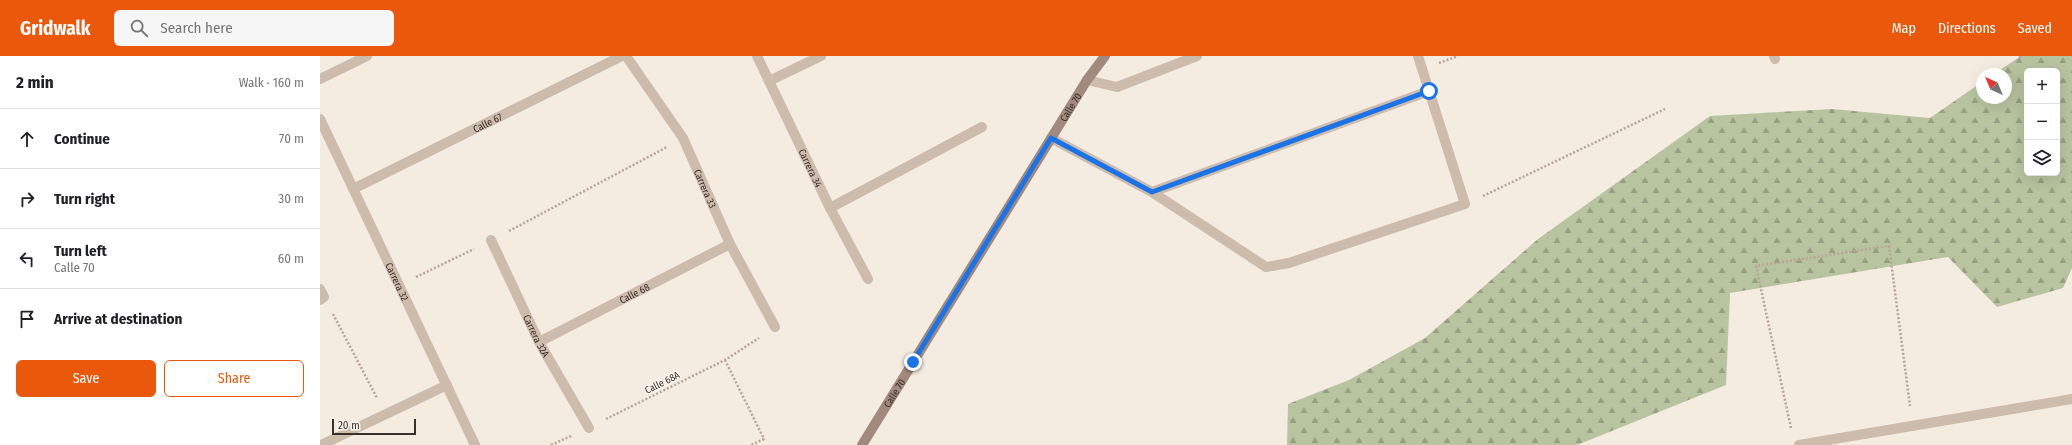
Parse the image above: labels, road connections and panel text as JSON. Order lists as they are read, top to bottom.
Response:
{
  "streets": {
    "main road": ["Calle 70"],
    "street": [
      "Calle 67",
      "Carrera 34",
      "Carrera 33",
      "Carrera 32",
      "Calle 68",
      "Carrera 32A"
    ],
    "path": ["Calle 68A"]
  },
  "crossings": [
    ["Calle 67", "Carrera 32"],
    ["Carrera 33", "Calle 68"],
    ["Carrera 33", "Calle 68A"],
    ["Calle 68", "Carrera 32A"],
    ["Carrera 32A", "Calle 68A"]
  ],
  "scale_bar": "20 m",
  "north": "top left",
  "page": {
    "header": "Gridwalk",
    "search": "Search here",
    "nav": ["Map", "Directions", "Saved"],
    "heading": ["2 min", "Walk · 160 m"],
    "map_buttons": ["+", "−"],
    "list": [
      ["Continue", "70 m"],
      ["Turn right", "30 m"],
      ["Turn left", "Calle 70", "60 m"],
      "Arrive at destination"
    ],
    "buttons": ["Save", "Share"],
    "scale": "20 m"
  }
}
